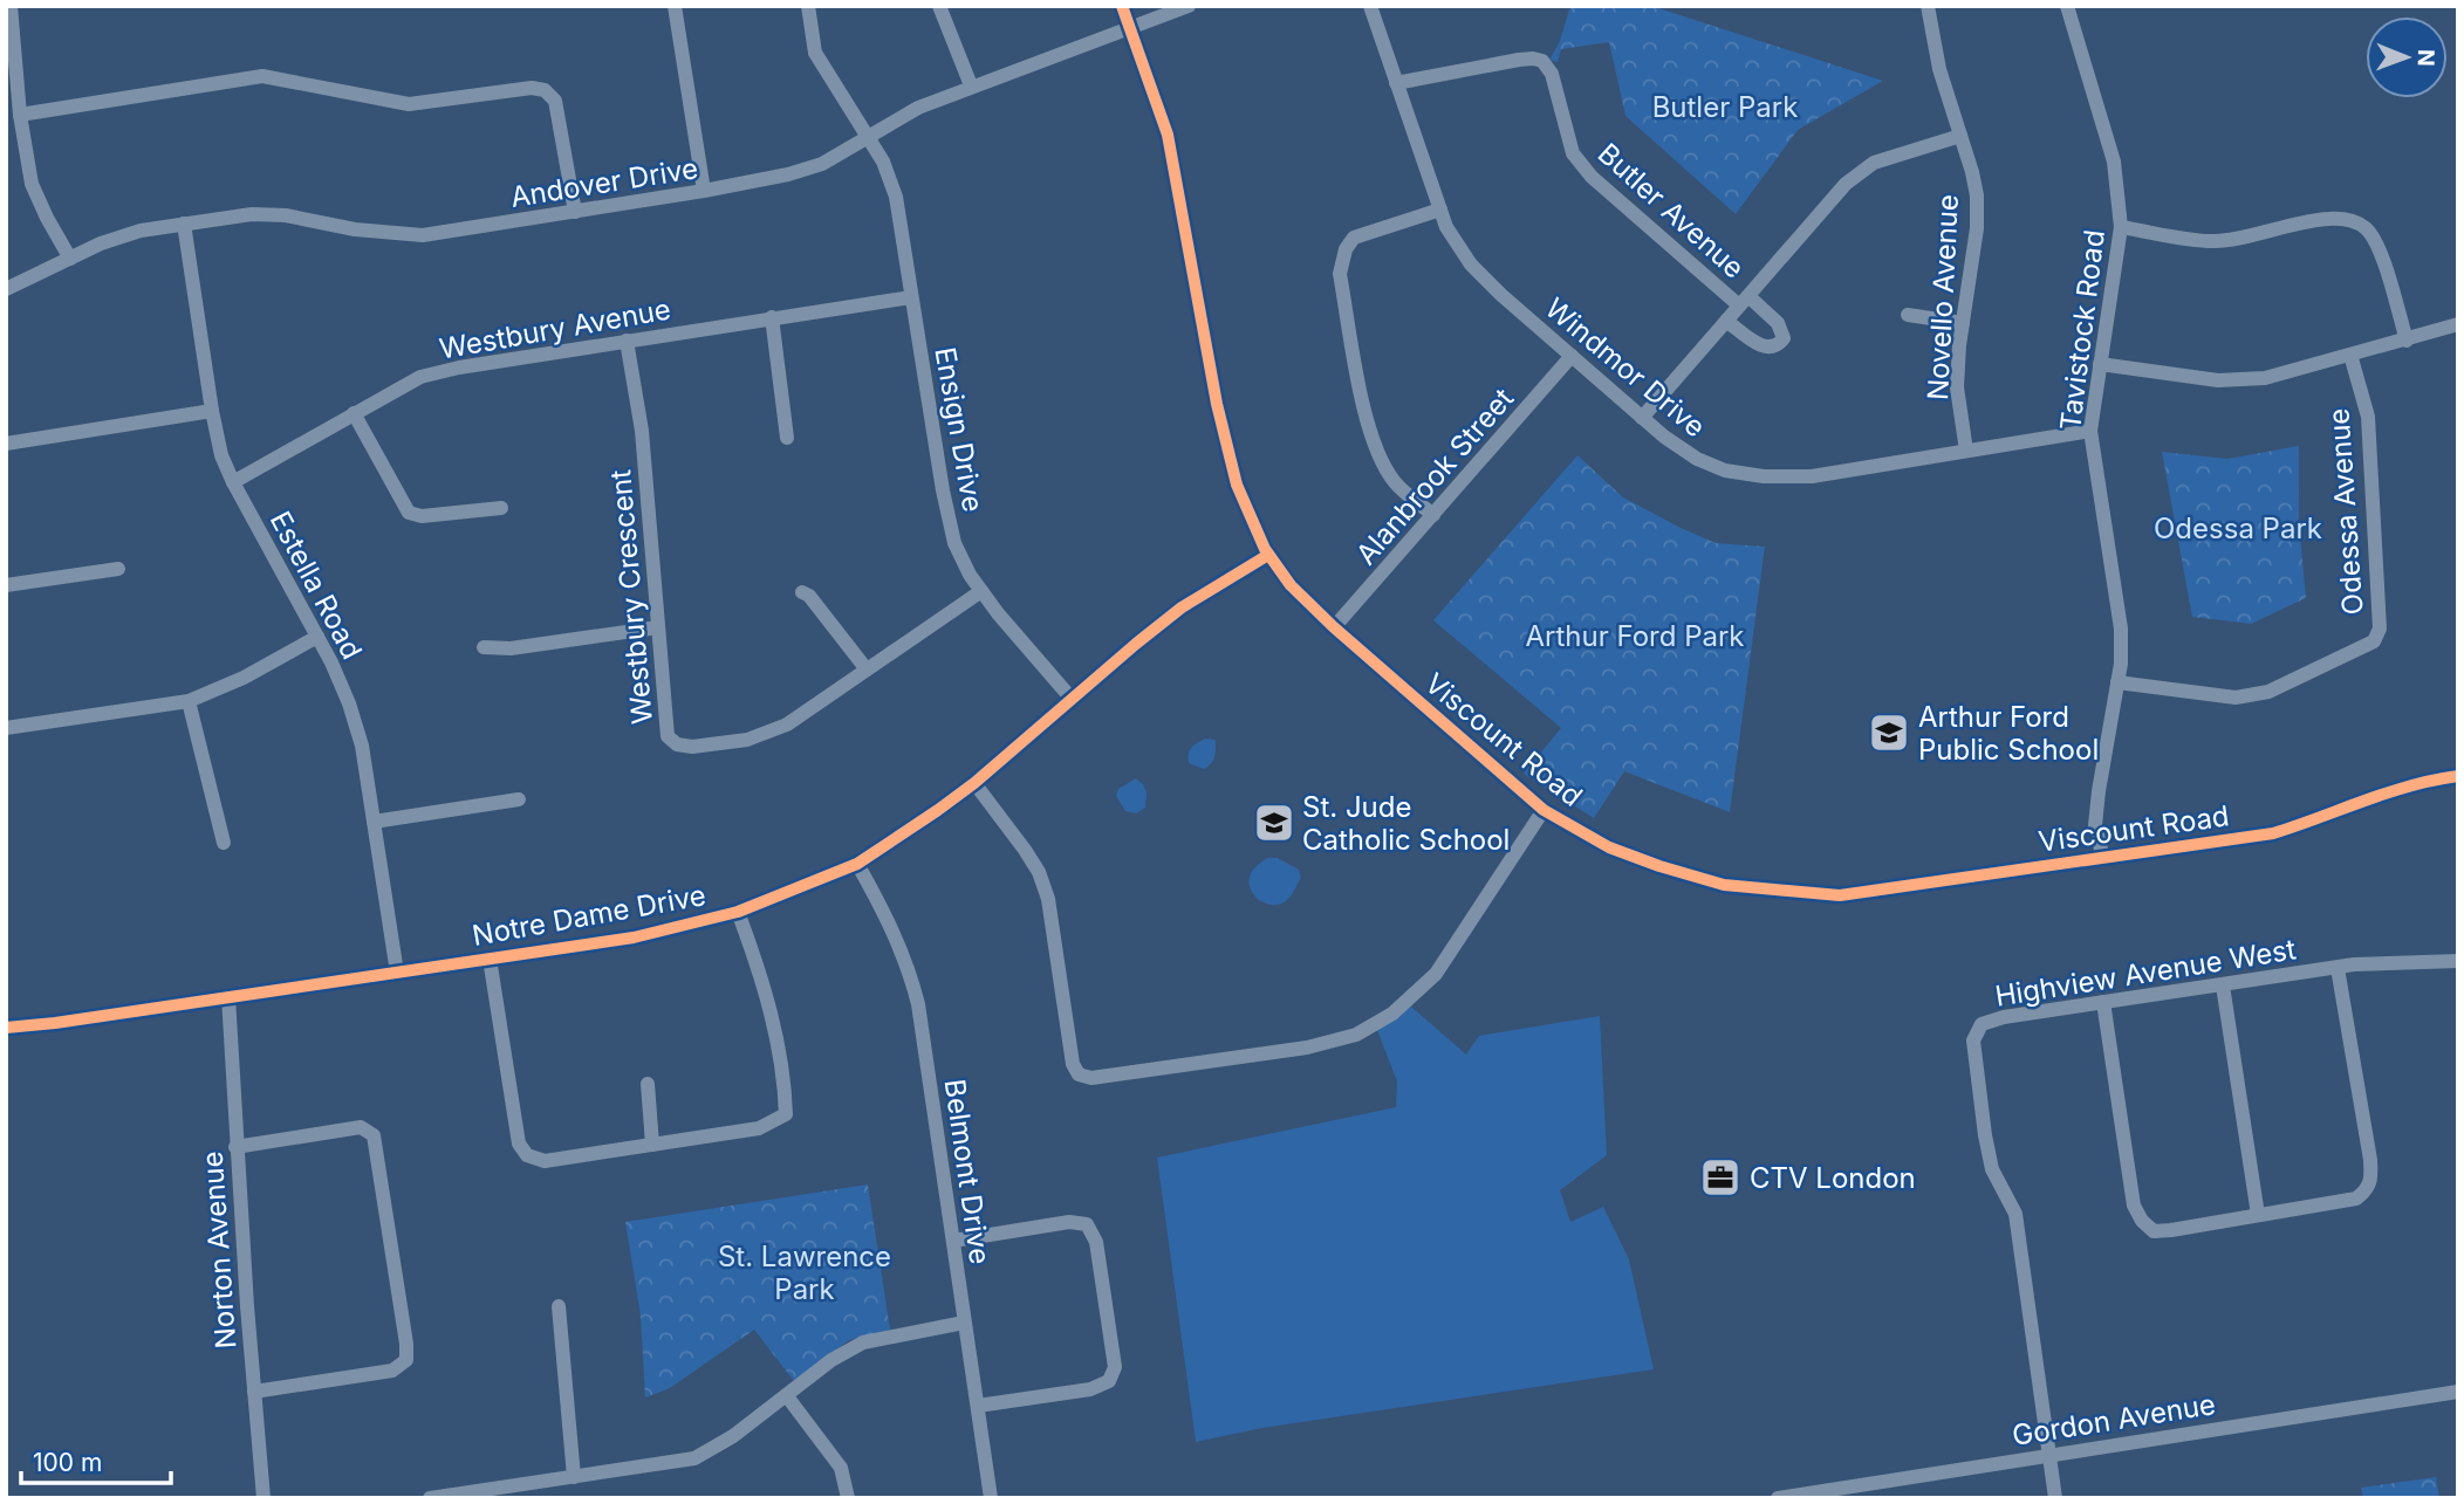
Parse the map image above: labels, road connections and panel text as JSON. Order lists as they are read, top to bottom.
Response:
{
  "streets": {
    "street": [
      "Andover Drive",
      "Butler Avenue",
      "Novello Avenue",
      "Westbury Avenue",
      "Tavistock Road",
      "Windmor Drive",
      "Ensign Drive",
      "Alanbrook Street",
      "Odessa Avenue",
      "Estella Road",
      "Westbury Crescent",
      "Viscount Road",
      "Notre Dame Drive",
      "Highview Avenue West",
      "Belmont Drive",
      "Norton Avenue",
      "Gordon Avenue"
    ]
  },
  "crossings": [
    ["Andover Drive", "Ensign Drive"],
    ["Andover Drive", "Estella Road"],
    ["Andover Drive", "Viscount Road"],
    ["Butler Avenue", "Windmor Drive"],
    ["Novello Avenue", "Windmor Drive"],
    ["Westbury Avenue", "Ensign Drive"],
    ["Westbury Avenue", "Estella Road"],
    ["Westbury Avenue", "Westbury Crescent"],
    ["Tavistock Road", "Windmor Drive"],
    ["Tavistock Road", "Odessa Avenue"],
    ["Tavistock Road", "Viscount Road"],
    ["Windmor Drive", "Alanbrook Street"],
    ["Ensign Drive", "Westbury Crescent"],
    ["Ensign Drive", "Notre Dame Drive"],
    ["Alanbrook Street", "Viscount Road"],
    ["Estella Road", "Notre Dame Drive"],
    ["Viscount Road", "Notre Dame Drive"],
    ["Notre Dame Drive", "Belmont Drive"],
    ["Notre Dame Drive", "Norton Avenue"],
    ["Highview Avenue West", "Gordon Avenue"]
  ],
  "parks": [
    "Butler Park",
    "Odessa Park",
    "Arthur Ford Park",
    "St. Lawrence Park"
  ],
  "places": {
    "school or university": ["Arthur Ford Public School", "St. Jude Catholic School"],
    "office": ["CTV London"]
  },
  "scale_bar": "100 m",
  "north": "right"
}
